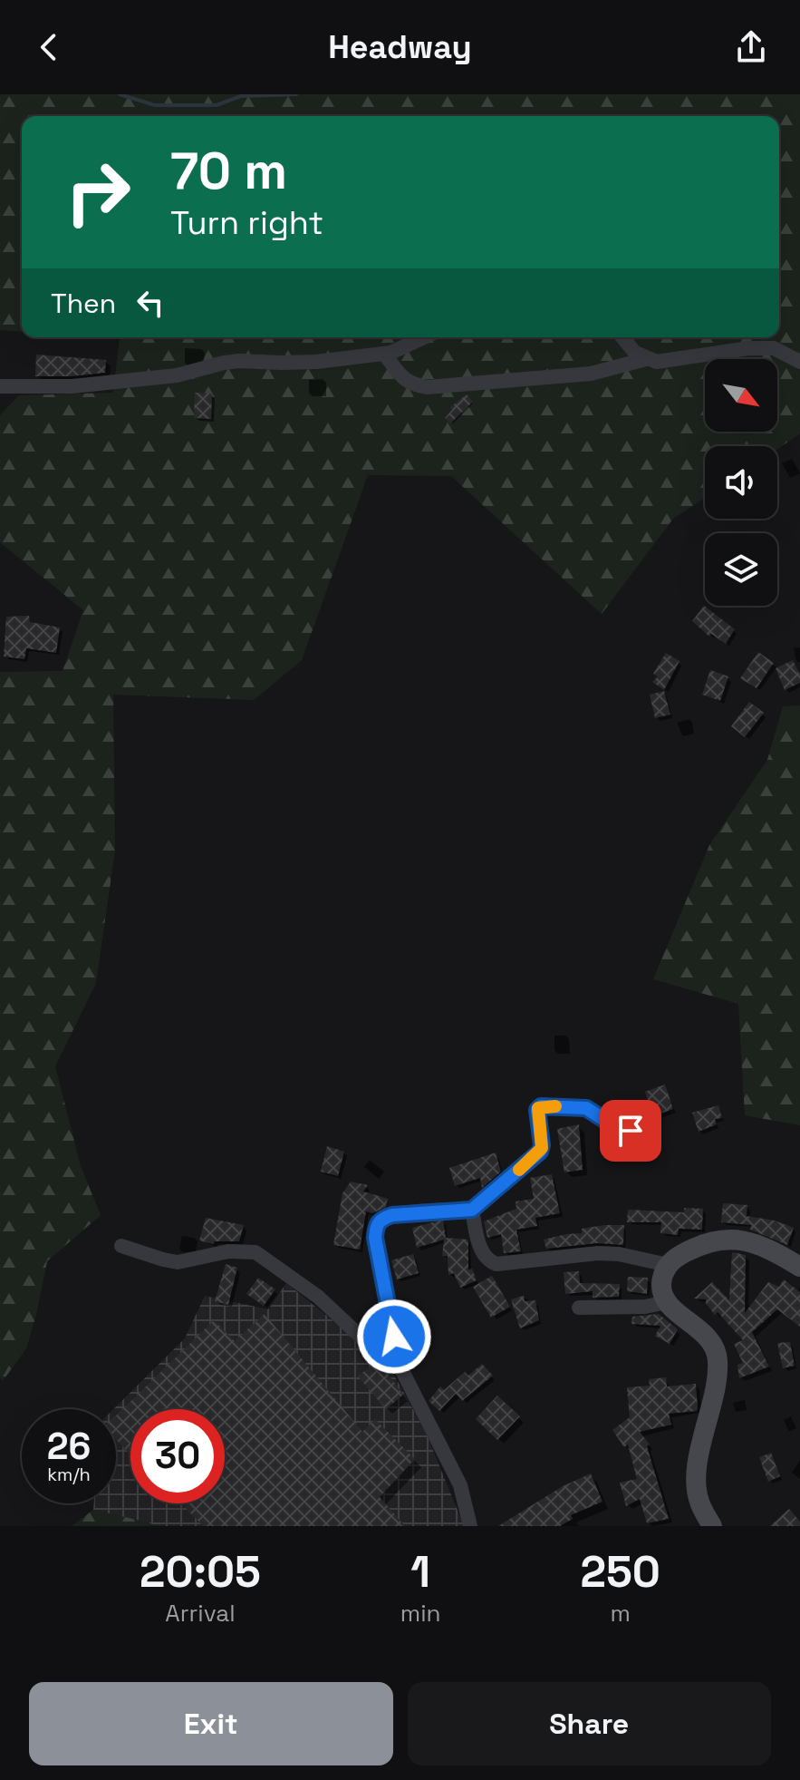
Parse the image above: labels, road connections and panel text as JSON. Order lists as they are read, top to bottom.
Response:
{
  "north": "bottom right",
  "page": {
    "header": "Headway",
    "turn": ["70 m", "Turn right"],
    "then": "Then",
    "speed": "26 km/h",
    "limit": "30",
    "eta": [
      "20:05",
      "Arrival",
      "1",
      "min",
      "250",
      "m"
    ],
    "buttons": ["Exit", "Share"]
  }
}
